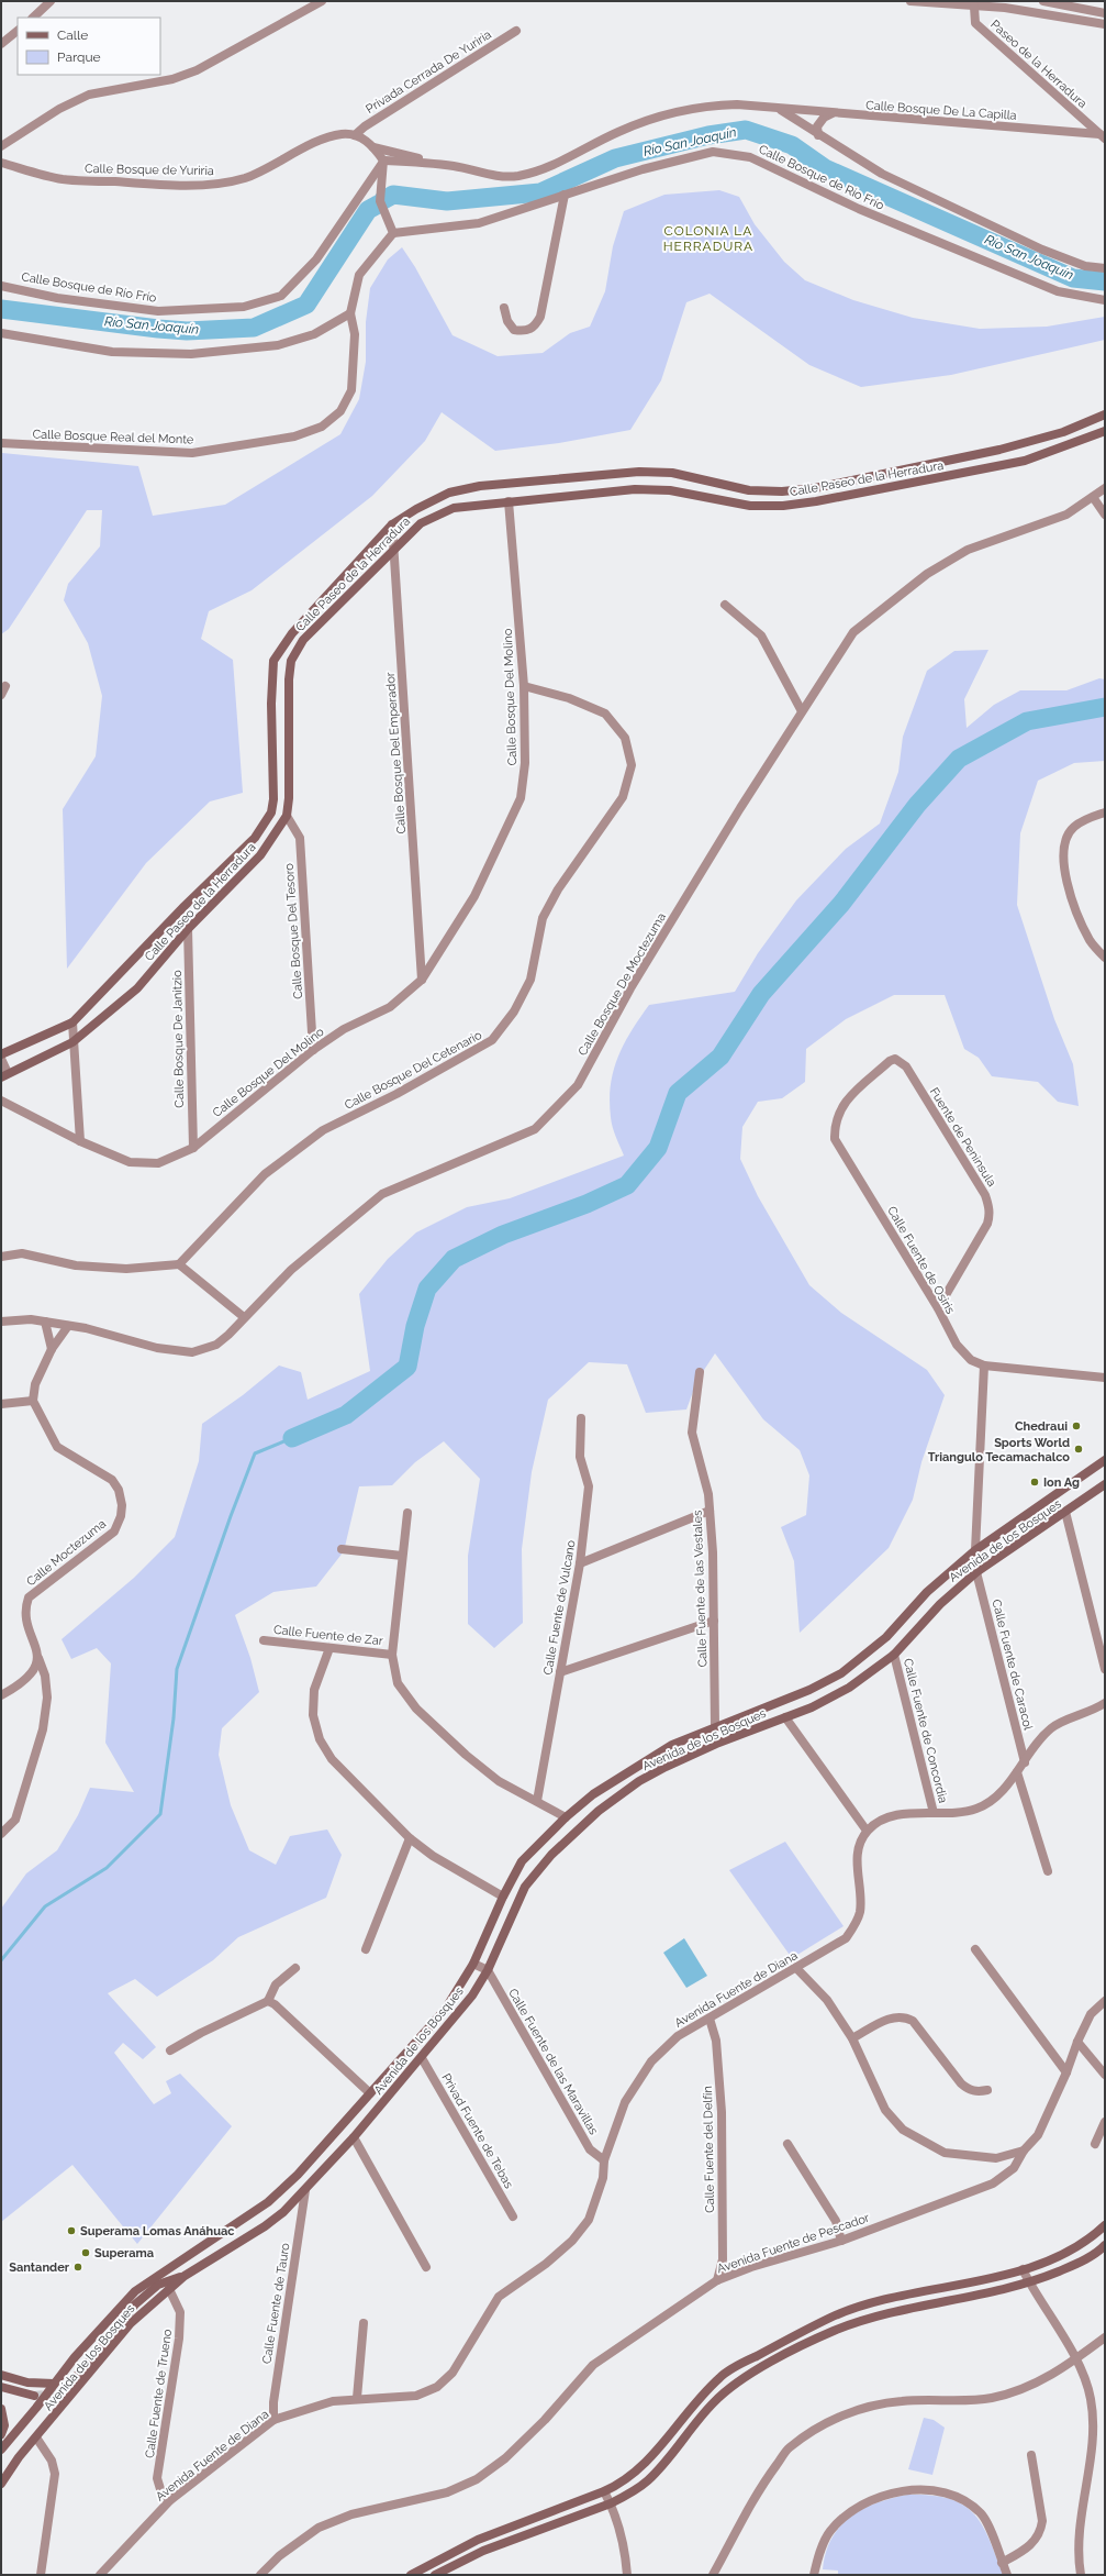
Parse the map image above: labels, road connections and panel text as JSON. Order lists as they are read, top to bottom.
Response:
{
  "streets": {
    "main road": ["Calle Paseo de la Herradura", "Avenida de los Bosques"],
    "street": [
      "Paseo de la Herradura",
      "Privada Cerrada De Yuriria",
      "Calle Bosque De La Capilla",
      "Calle Bosque de Yuriria",
      "Calle Bosque de Río Frío",
      "Calle Bosque Real del Monte",
      "Calle Bosque Del Molino",
      "Calle Bosque Del Emperador",
      "Calle Bosque Del Tesoro",
      "Calle Bosque De Moctezuma",
      "Calle Bosque De Janitzio",
      "Calle Bosque Del Cetenario",
      "Fuente de Peninsula",
      "Calle Fuente de Osiris",
      "Calle Moctezuma",
      "Calle Fuente de las Vestales",
      "Calle Fuente de Vulcano",
      "Calle Fuente de Zar",
      "Calle Fuente de Caracol",
      "Calle Fuente de Concordia",
      "Avenida Fuente de Diana",
      "Calle Fuente de las Maravillas",
      "Privad Fuente de Tebas",
      "Calle Fuente del Delfín",
      "Avenida Fuente de Pescador",
      "Calle Fuente de Tauro",
      "Calle Fuente de Trueno"
    ]
  },
  "crossings": [
    ["Paseo de la Herradura", "Calle Bosque De La Capilla"],
    ["Privada Cerrada De Yuriria", "Calle Bosque de Yuriria"],
    ["Calle Bosque de Río Frío", "Calle Bosque Real del Monte"],
    ["Calle Paseo de la Herradura", "Calle Bosque Del Molino"],
    ["Calle Paseo de la Herradura", "Calle Bosque Del Emperador"],
    ["Calle Paseo de la Herradura", "Calle Bosque Del Tesoro"],
    ["Calle Paseo de la Herradura", "Calle Bosque De Janitzio"],
    ["Calle Bosque Del Molino", "Calle Bosque Del Emperador"],
    ["Calle Bosque Del Molino", "Calle Bosque Del Tesoro"],
    ["Calle Bosque Del Molino", "Calle Bosque De Janitzio"],
    ["Calle Bosque Del Molino", "Calle Bosque Del Cetenario"],
    ["Fuente de Peninsula", "Calle Fuente de Osiris"],
    ["Avenida de los Bosques", "Calle Fuente de las Vestales"],
    ["Avenida de los Bosques", "Calle Fuente de Caracol"],
    ["Avenida de los Bosques", "Calle Fuente de Concordia"],
    ["Avenida de los Bosques", "Calle Fuente de las Maravillas"],
    ["Avenida de los Bosques", "Privad Fuente de Tebas"],
    ["Avenida de los Bosques", "Calle Fuente de Tauro"],
    ["Avenida de los Bosques", "Calle Fuente de Trueno"],
    ["Avenida Fuente de Diana", "Calle Fuente de las Maravillas"],
    ["Avenida Fuente de Diana", "Calle Fuente del Delfín"],
    ["Avenida Fuente de Diana", "Calle Fuente de Tauro"],
    ["Avenida Fuente de Diana", "Calle Fuente de Trueno"],
    ["Calle Fuente del Delfín", "Avenida Fuente de Pescador"]
  ],
  "districts": ["COLONIA LA HERRADURA"],
  "water": ["Río San Joaquín"],
  "places": [
    "Chedraui",
    "Sports World Triangulo Tecamachalco",
    "Ion Ag",
    "Superama Lomas Anáhuac",
    "Superama",
    "Santander"
  ],
  "legend": ["Calle", "Parque"]
}
